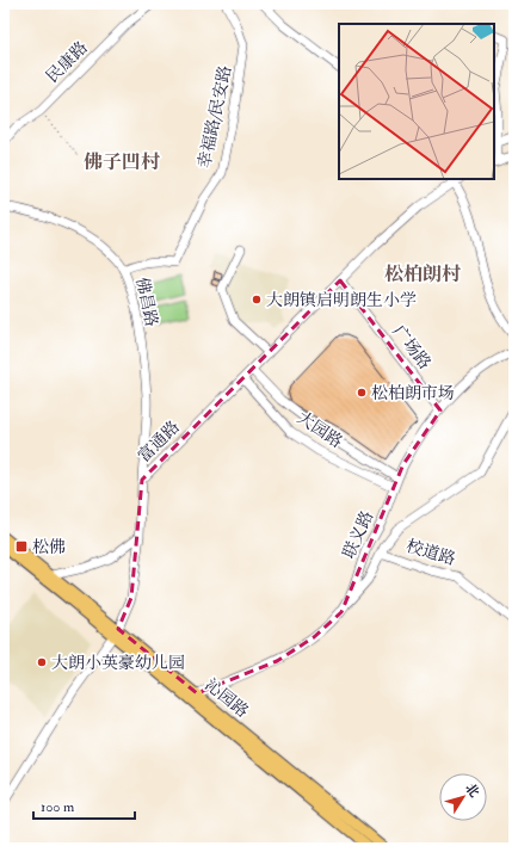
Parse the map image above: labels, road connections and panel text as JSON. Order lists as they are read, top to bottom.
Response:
{
  "streets": {
    "main road": ["沁园路"],
    "street": [
      "民康路",
      "幸福路/民安路",
      "佛昌路",
      "广场路",
      "大园路",
      "富通路",
      "联义路",
      "校道路"
    ]
  },
  "crossings": [
    ["幸福路/民安路", "佛昌路"],
    ["佛昌路", "富通路"],
    ["广场路", "富通路"],
    ["广场路", "联义路"],
    ["大园路", "富通路"],
    ["大园路", "联义路"],
    ["富通路", "沁园路"],
    ["联义路", "沁园路"]
  ],
  "districts": ["佛子凹村", "松柏朗村"],
  "places": {
    "other": ["大朗镇启明朗生小学", "松柏朗市场", "大朗小英豪幼儿园"],
    "transit": ["松佛"]
  },
  "scale_bar": "100 m",
  "north": "top right"
}
